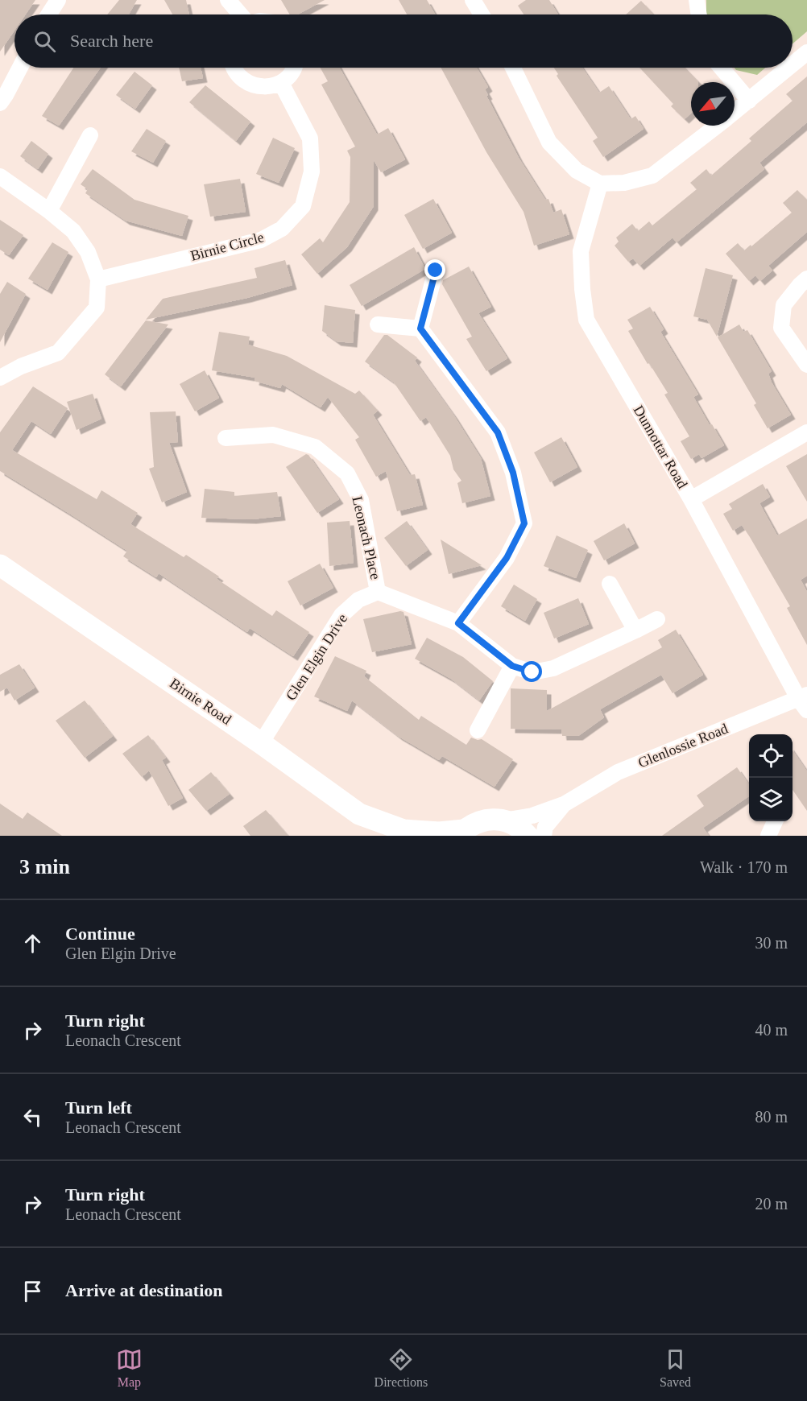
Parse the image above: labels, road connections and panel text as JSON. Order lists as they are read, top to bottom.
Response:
{
  "streets": {
    "street": [
      "Birnie Circle",
      "Dunnottar Road",
      "Leonach Place",
      "Glen Elgin Drive",
      "Birnie Road",
      "Glenlossie Road"
    ]
  },
  "crossings": [
    ["Dunnottar Road", "Glenlossie Road"],
    ["Leonach Place", "Glen Elgin Drive"],
    ["Glen Elgin Drive", "Birnie Road"],
    ["Birnie Road", "Glenlossie Road"]
  ],
  "north": "bottom left",
  "page": {
    "search": "Search here",
    "heading": ["3 min", "Walk · 170 m"],
    "list": [
      ["Continue", "Glen Elgin Drive", "30 m"],
      ["Turn right", "Leonach Crescent", "40 m"],
      ["Turn left", "Leonach Crescent", "80 m"],
      ["Turn right", "Leonach Crescent", "20 m"],
      "Arrive at destination"
    ],
    "nav": ["Map", "Directions", "Saved"]
  }
}
